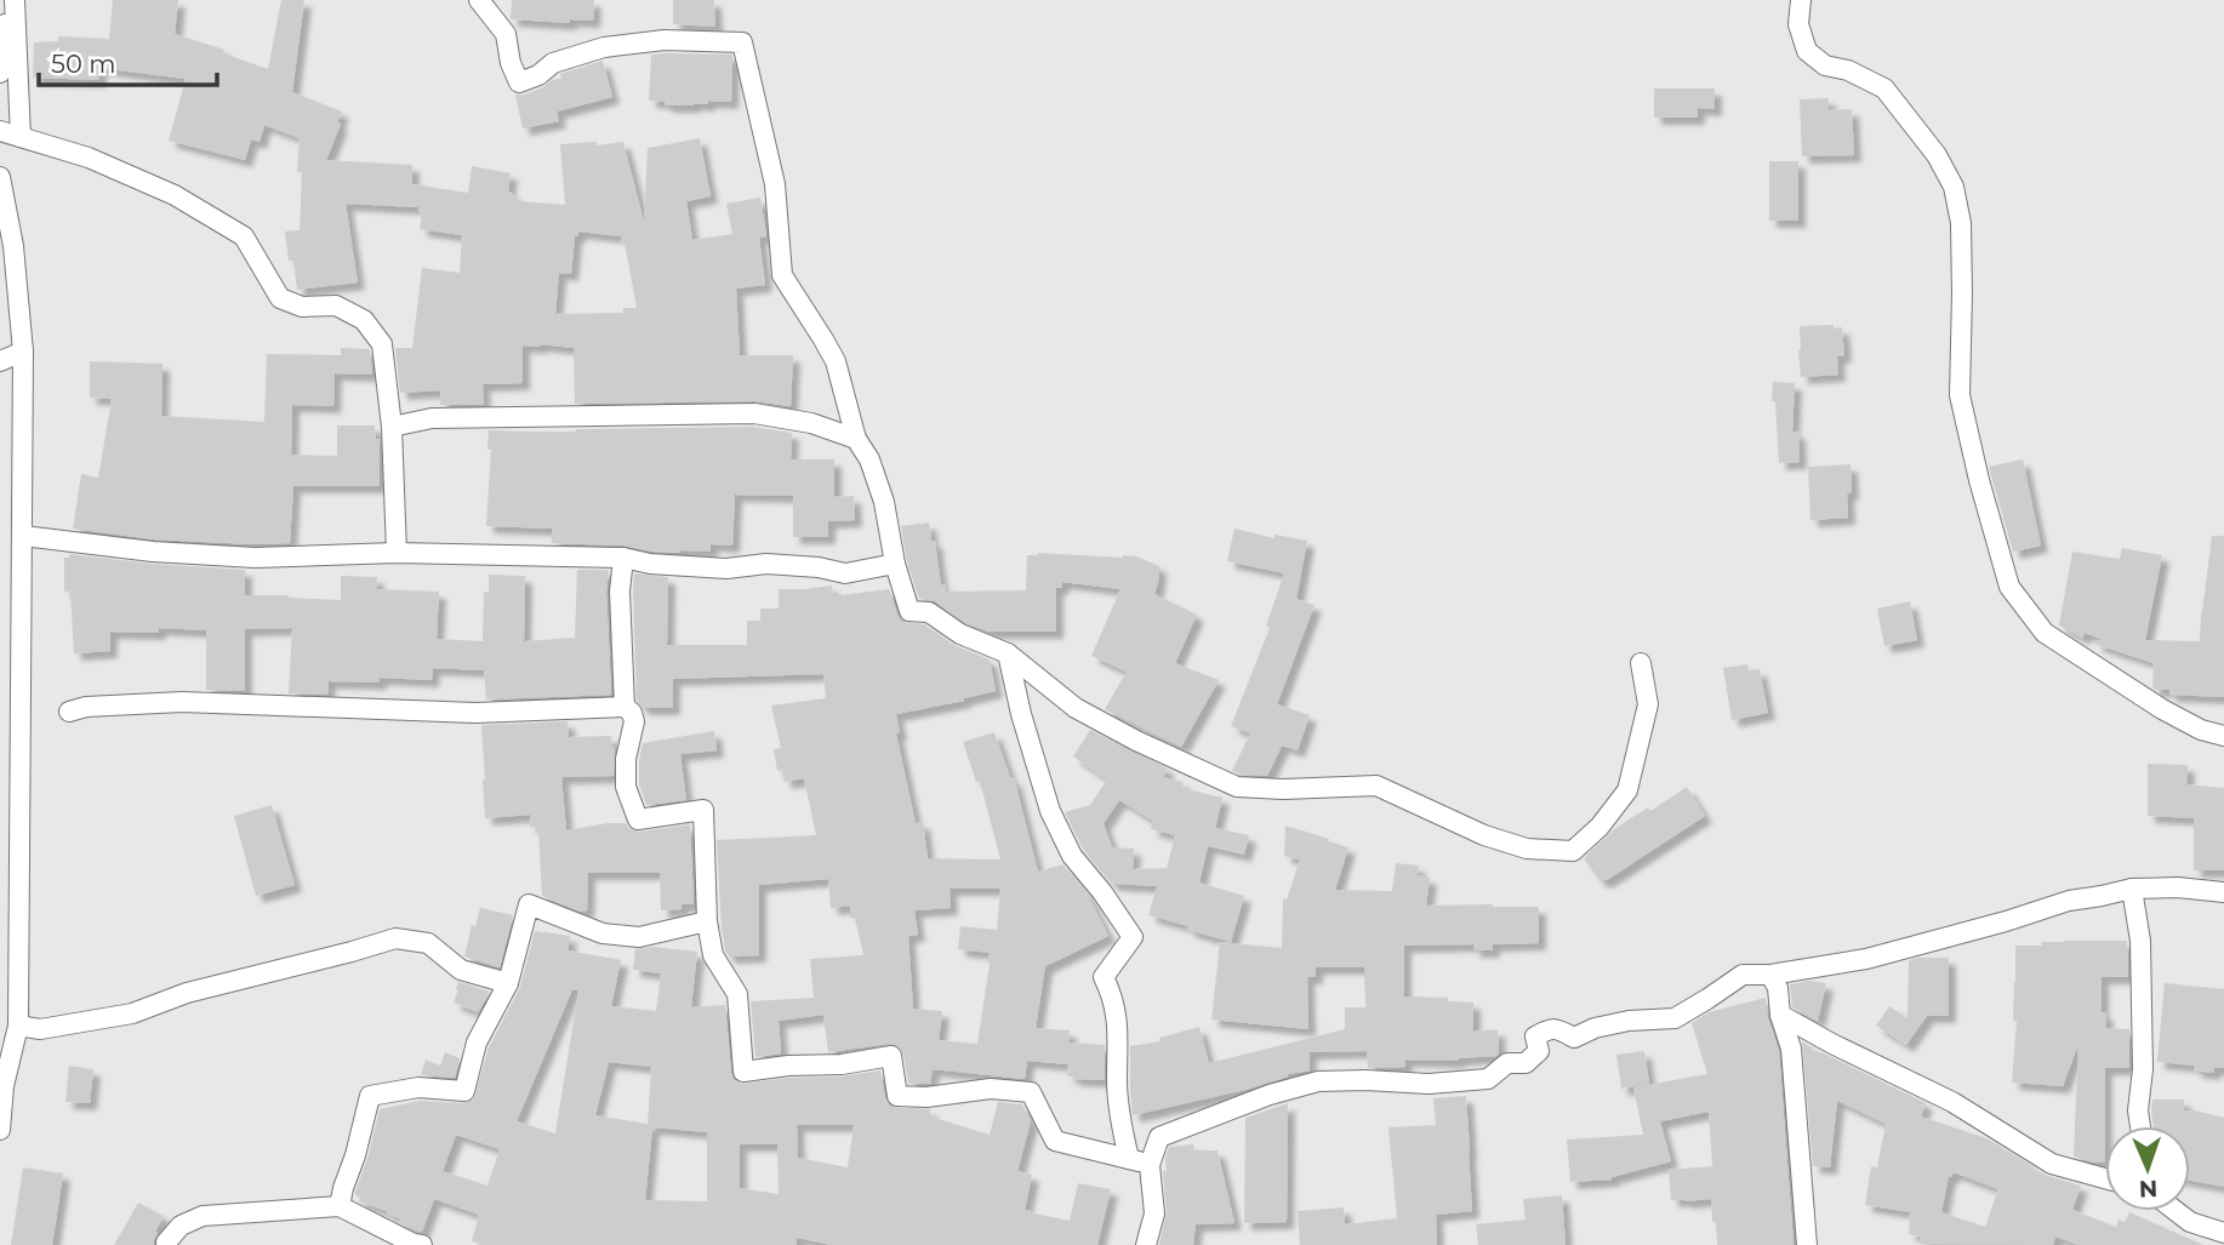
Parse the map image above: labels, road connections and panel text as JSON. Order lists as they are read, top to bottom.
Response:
{
  "scale_bar": "50 m",
  "north": "bottom"
}
